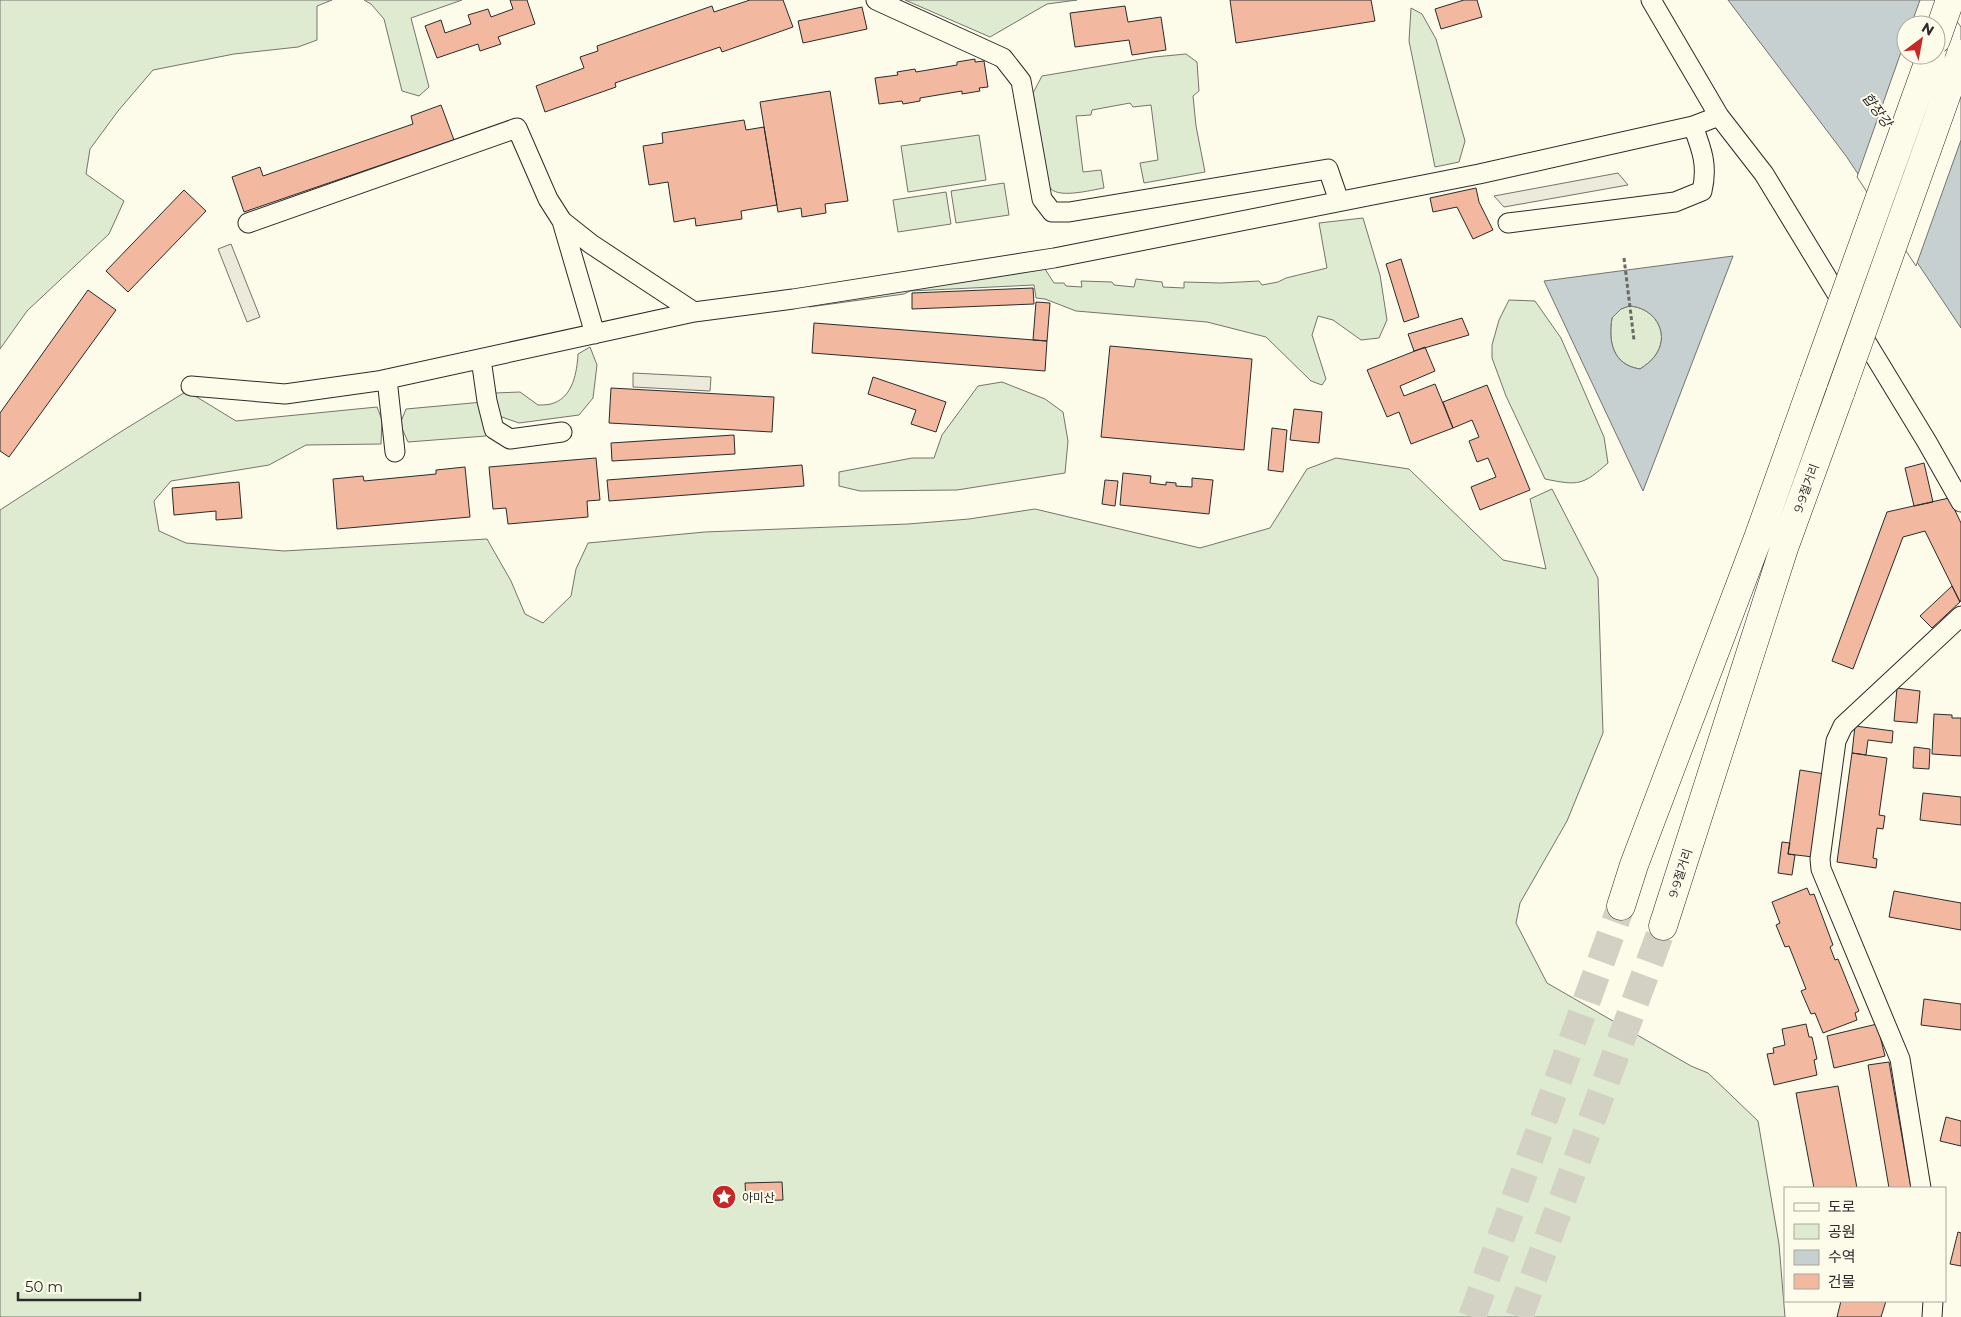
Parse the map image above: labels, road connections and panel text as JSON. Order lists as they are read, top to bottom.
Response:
{
  "streets": {
    "highway": ["9·9절거리"]
  },
  "water": ["합장강"],
  "places": {
    "place": ["아미산"]
  },
  "legend": [
    "도로",
    "공원",
    "수역",
    "건물"
  ],
  "scale_bar": "50 m",
  "north": "top right"
}
